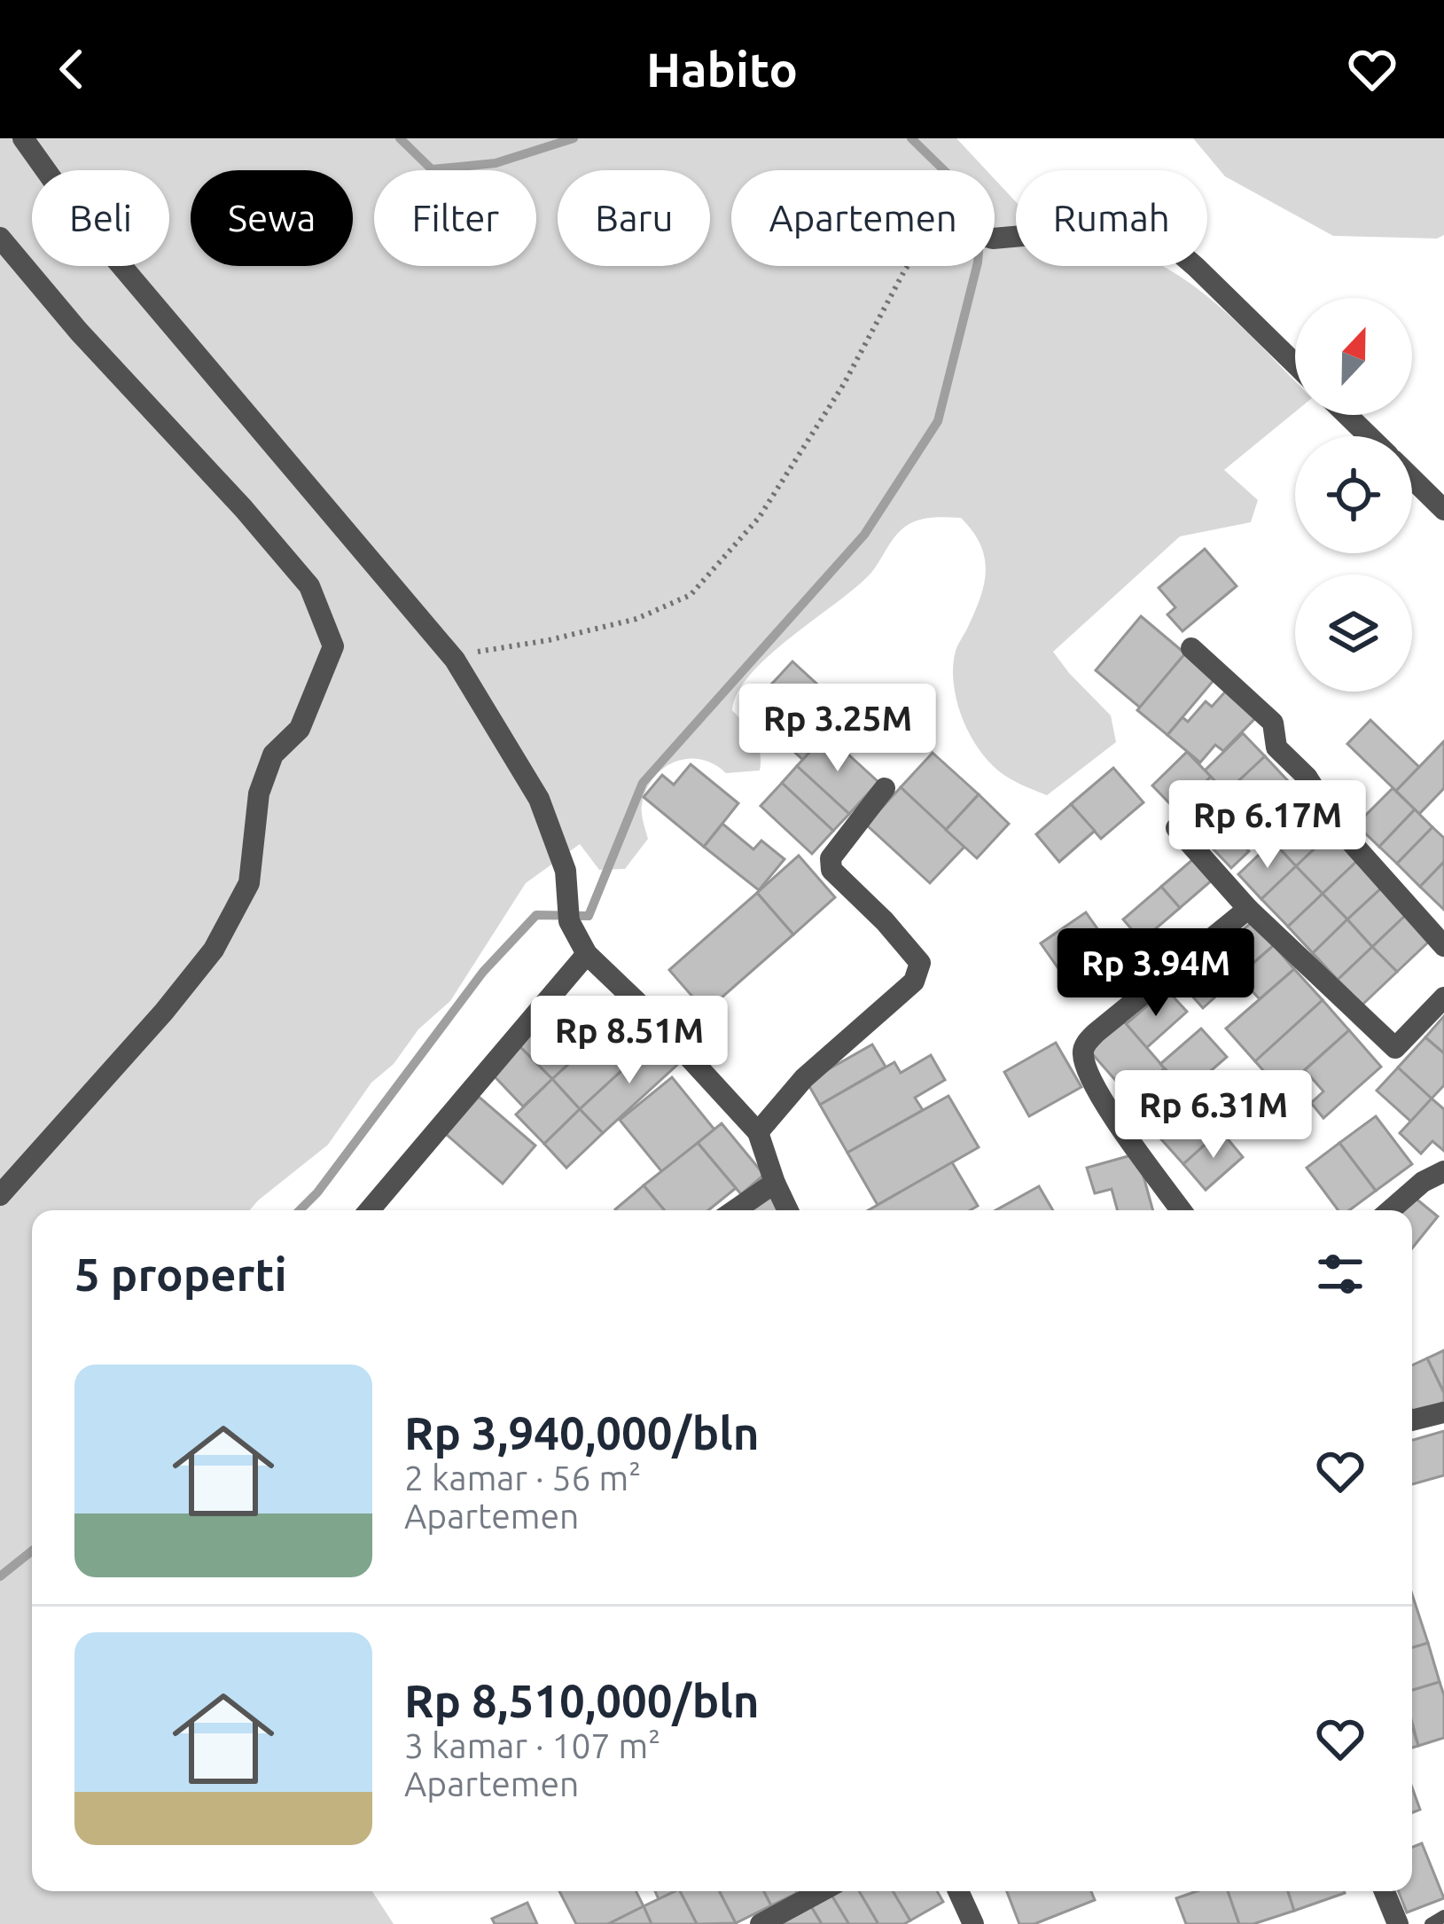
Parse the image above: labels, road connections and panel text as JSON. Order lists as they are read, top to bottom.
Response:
{
  "north": "top",
  "page": {
    "header": "Habito",
    "chip": [
      "Beli",
      "Sewa",
      "Filter",
      "Baru",
      "Apartemen",
      "Rumah"
    ],
    "price": [
      "Rp 3.25M",
      "Rp 6.17M",
      "Rp 3.94M",
      "Rp 8.51M",
      "Rp 6.31M"
    ],
    "heading": "5 properti",
    "list": [
      {
        "name": "Rp 3,940,000/bln",
        "note": "2 kamar · 56 m² · Apartemen"
      },
      {
        "name": "Rp 8,510,000/bln",
        "note": "3 kamar · 107 m² · Apartemen"
      }
    ]
  }
}
